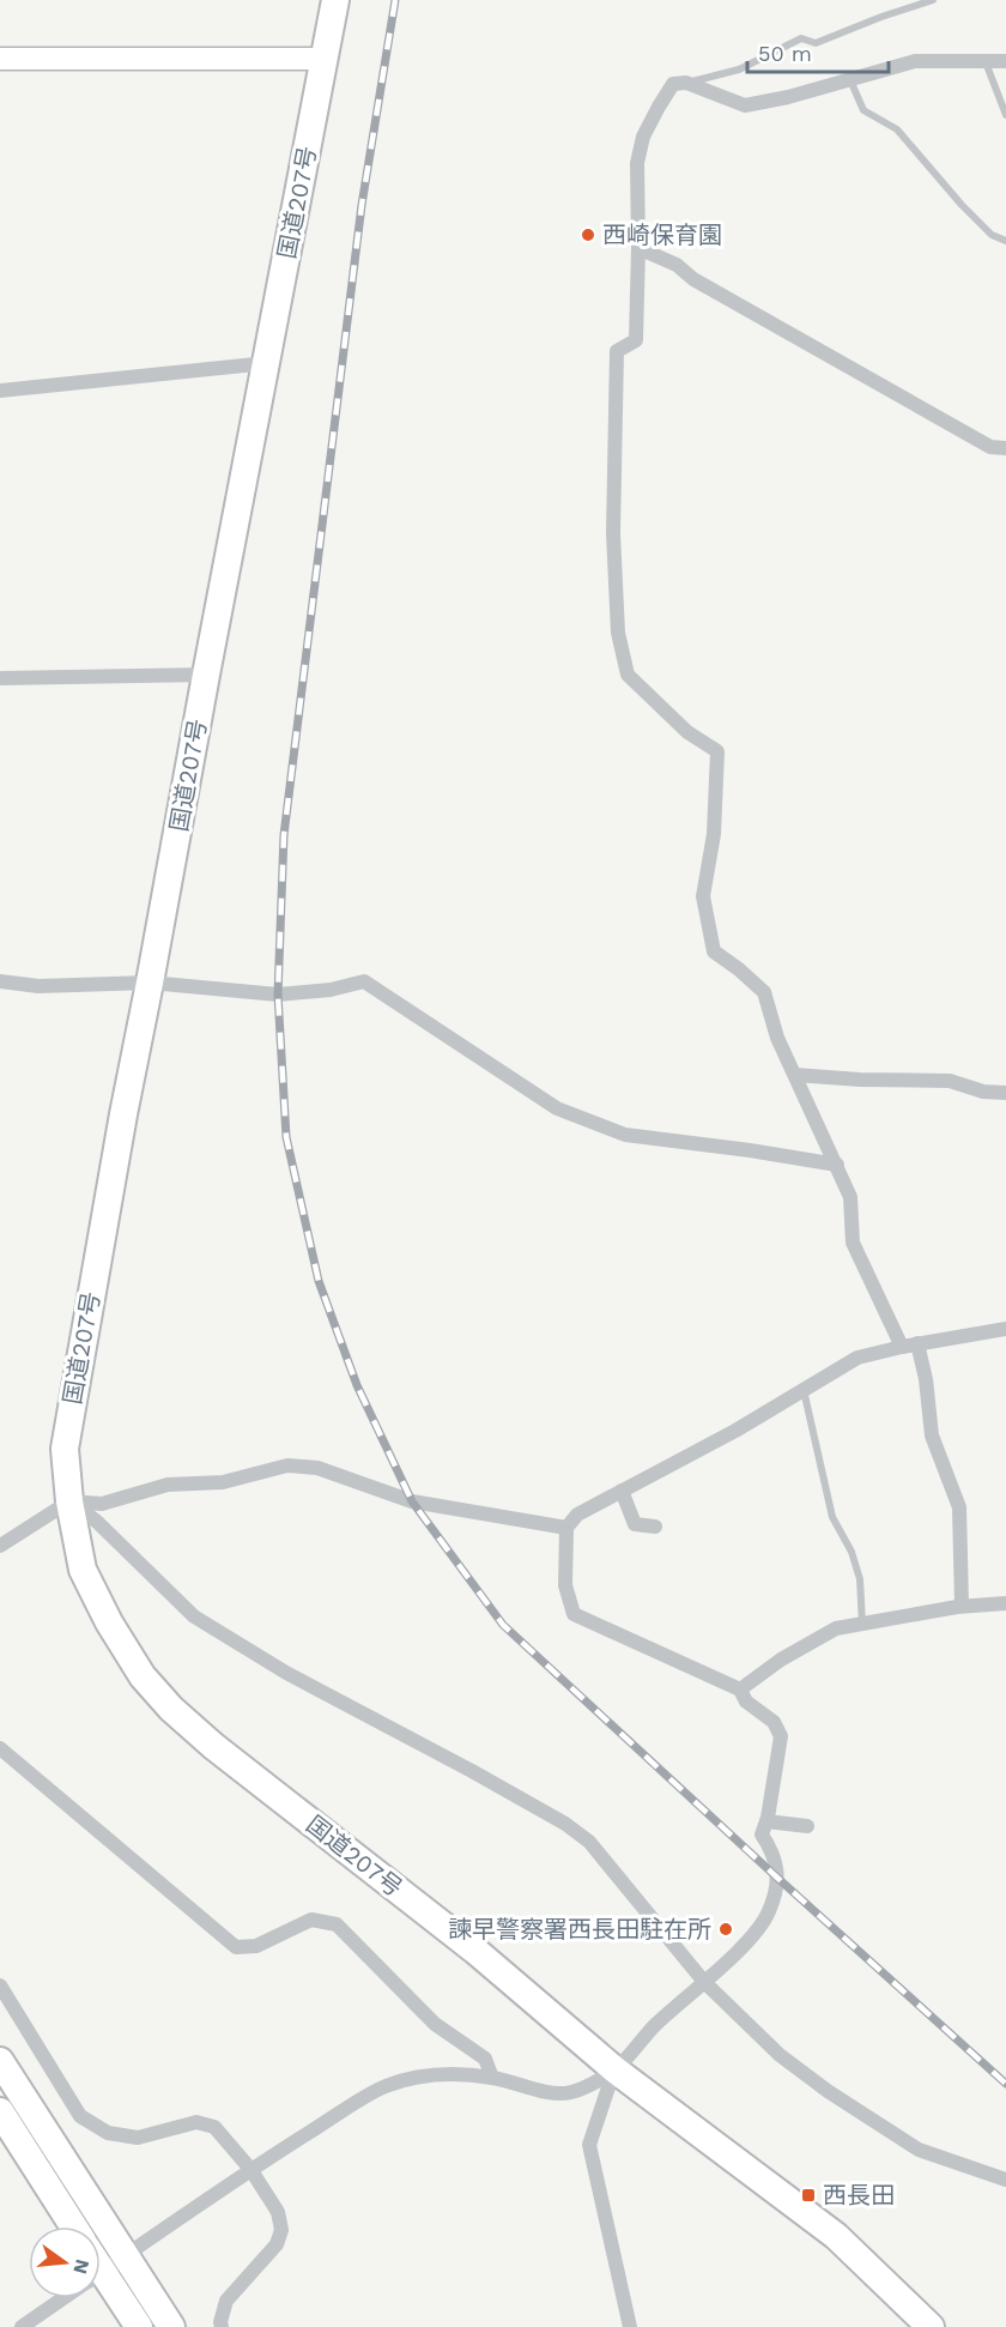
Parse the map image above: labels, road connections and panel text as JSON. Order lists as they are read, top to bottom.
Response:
{
  "streets": {
    "highway": ["国道207号"]
  },
  "places": {
    "other": ["西崎保育園", "諫早警察署西長田駐在所"],
    "transit": ["西長田"]
  },
  "scale_bar": "50 m",
  "north": "right"
}
